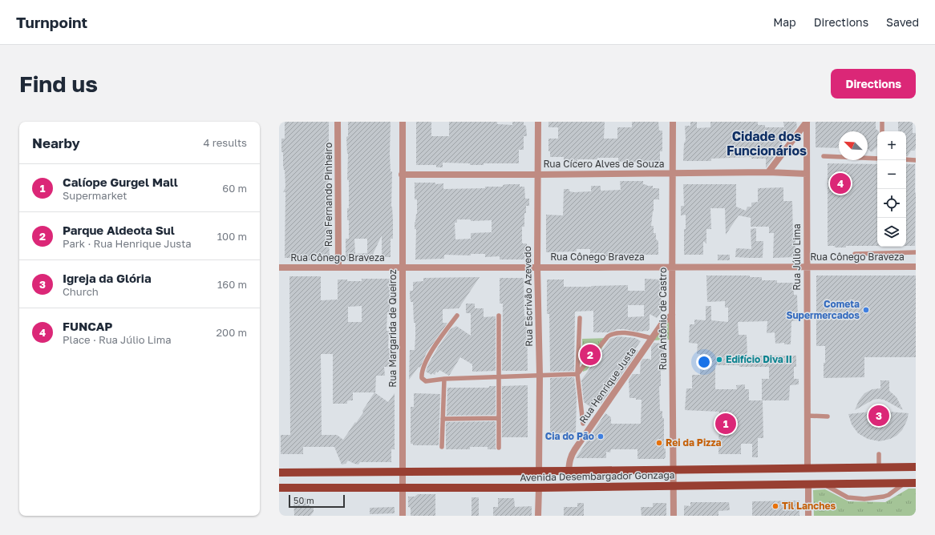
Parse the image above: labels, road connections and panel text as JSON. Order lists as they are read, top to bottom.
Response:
{
  "streets": {
    "main road": ["Avenida Desembargador Gonzaga"],
    "street": [
      "Rua Cícero Alves de Souza",
      "Rua Fernando Pinheiro",
      "Rua Cônego Braveza",
      "Rua Júlio Lima",
      "Rua Escrivão Azevedo",
      "Rua Antônio de Castro",
      "Rua Margarida de Queiroz",
      "Rua Henrique Justa"
    ]
  },
  "crossings": [
    ["Rua Cícero Alves de Souza", "Rua Júlio Lima"],
    ["Rua Cícero Alves de Souza", "Rua Escrivão Azevedo"],
    ["Rua Cícero Alves de Souza", "Rua Antônio de Castro"],
    ["Rua Cícero Alves de Souza", "Rua Margarida de Queiroz"],
    ["Rua Fernando Pinheiro", "Rua Cônego Braveza"],
    ["Rua Cônego Braveza", "Rua Júlio Lima"],
    ["Rua Cônego Braveza", "Rua Escrivão Azevedo"],
    ["Rua Cônego Braveza", "Rua Antônio de Castro"],
    ["Rua Cônego Braveza", "Rua Margarida de Queiroz"],
    ["Rua Júlio Lima", "Avenida Desembargador Gonzaga"],
    ["Rua Escrivão Azevedo", "Avenida Desembargador Gonzaga"],
    ["Rua Antônio de Castro", "Rua Henrique Justa"],
    ["Rua Antônio de Castro", "Avenida Desembargador Gonzaga"],
    ["Rua Margarida de Queiroz", "Avenida Desembargador Gonzaga"],
    ["Rua Henrique Justa", "Avenida Desembargador Gonzaga"]
  ],
  "districts": ["Cidade dos Funcionários"],
  "places": [
    "Cometa Supermercados",
    "Edifício Diva II",
    "Cia do Pão",
    "Rei da Pizza",
    "Til Lanches"
  ],
  "scale_bar": "50 m",
  "north": "top left",
  "page": {
    "header": "Turnpoint",
    "nav": ["Map", "Directions", "Saved"],
    "buttons": "Directions",
    "title": "Find us",
    "heading": ["Nearby", "4 results"],
    "map_buttons": ["+", "−"],
    "list": [
      {
        "mark": "1",
        "name": "Calíope Gurgel Mall",
        "note": "Supermarket",
        "value": "60 m"
      },
      {
        "mark": "2",
        "name": "Parque Aldeota Sul",
        "note": "Park · Rua Henrique Justa",
        "value": "100 m"
      },
      {
        "mark": "3",
        "name": "Igreja da Glória",
        "note": "Church",
        "value": "160 m"
      },
      {
        "mark": "4",
        "name": "FUNCAP",
        "note": "Place · Rua Júlio Lima",
        "value": "200 m"
      }
    ],
    "pins": [
      "4",
      "2",
      "3",
      "1"
    ],
    "scale": "50 m"
  }
}
